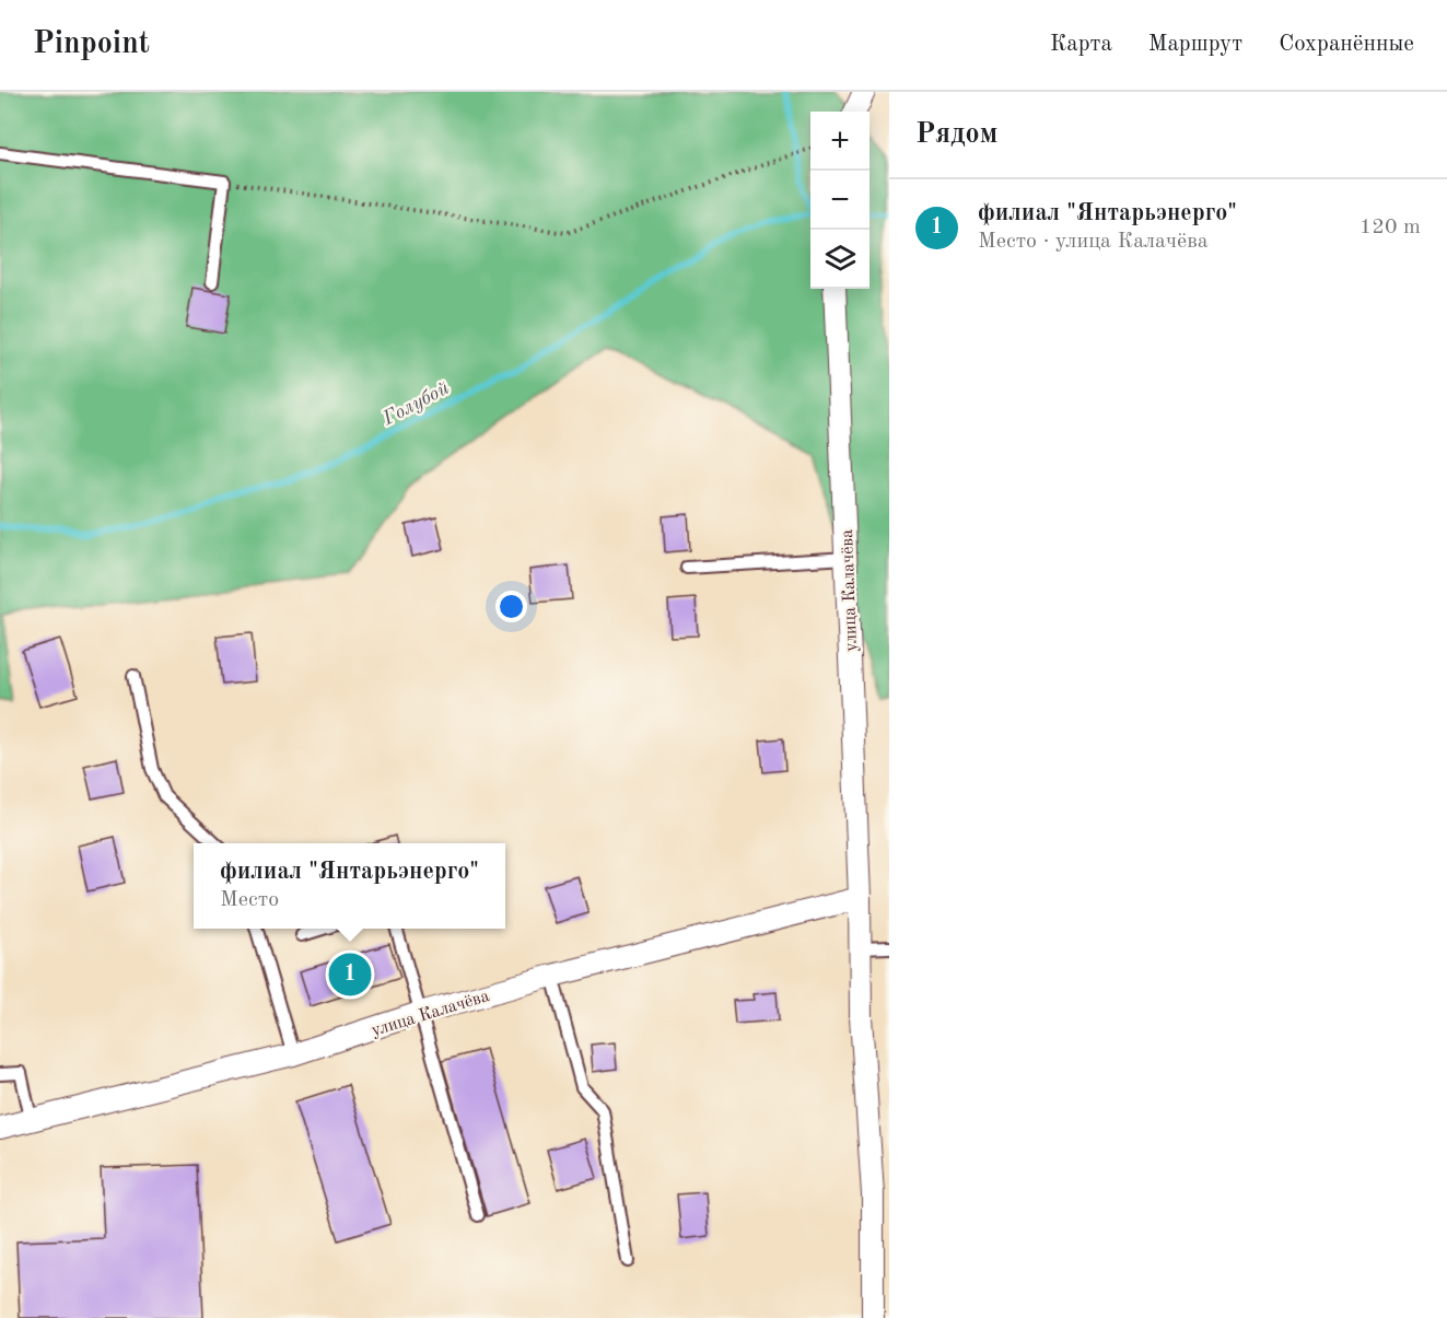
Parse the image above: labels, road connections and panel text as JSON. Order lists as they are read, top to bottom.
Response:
{
  "streets": {
    "street": ["улица Калачёва"]
  },
  "water": ["Голубой"],
  "page": {
    "header": "Pinpoint",
    "nav": ["Карта", "Маршрут", "Сохранённые"],
    "heading": "Рядом",
    "map_buttons": ["+", "−"],
    "list": [
      {
        "mark": "1",
        "name": "филиал \"Янтарьэнерго\"",
        "note": "Место · улица Калачёва",
        "value": "120 m"
      }
    ],
    "popup": ["филиал \"Янтарьэнерго\"", "Место"],
    "pins": "1"
  }
}
